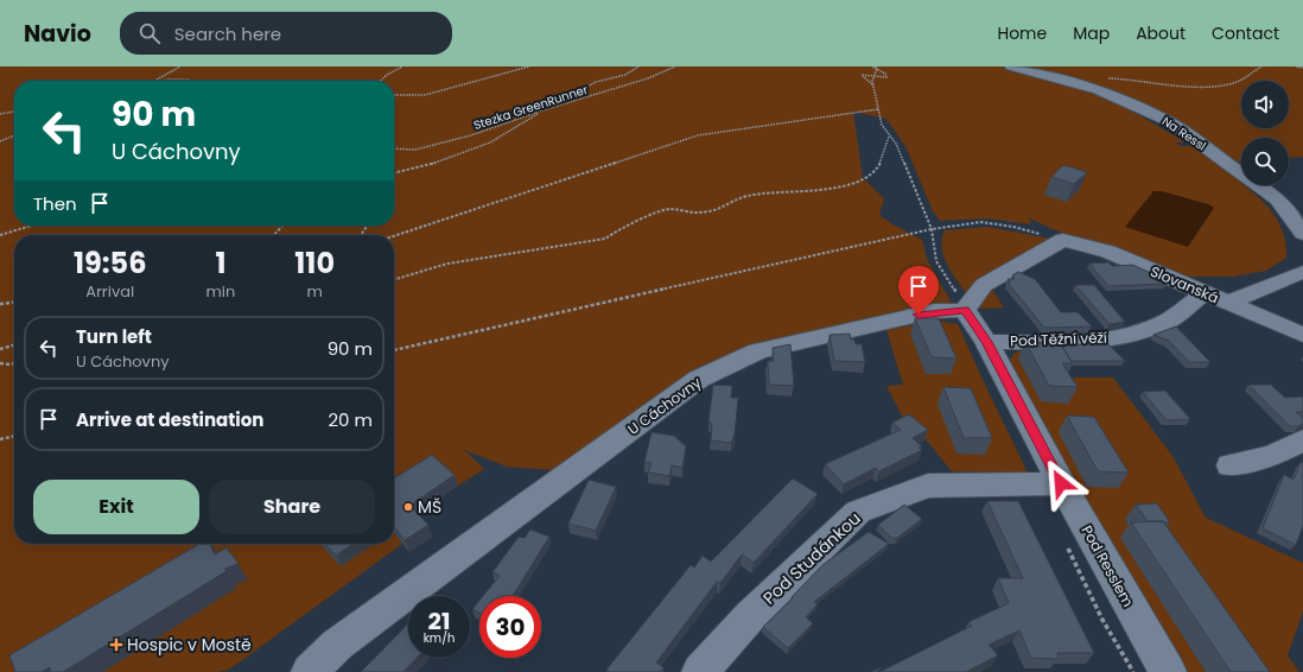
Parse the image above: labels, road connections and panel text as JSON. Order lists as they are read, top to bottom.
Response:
{
  "streets": {
    "street": [
      "Na Ressl",
      "Slovanská",
      "Pod Těžní věží",
      "U Cáchovny",
      "Pod Studánkou",
      "Pod Resslem"
    ],
    "path": ["Stezka GreenRunner"]
  },
  "crossings": [
    ["Slovanská", "Pod Těžní věží"],
    ["Pod Těžní věží", "Pod Resslem"],
    ["U Cáchovny", "Pod Resslem"],
    ["Pod Studánkou", "Pod Resslem"]
  ],
  "places": {
    "other": ["MŠ"],
    "health": ["Hospic v Mostě"]
  },
  "page": {
    "header": "Navio",
    "search": "Search here",
    "nav": [
      "Home",
      "Map",
      "About",
      "Contact"
    ],
    "turn": ["90 m", "U Cáchovny"],
    "then": "Then",
    "eta": [
      "19:56",
      "Arrival",
      "1",
      "min",
      "110",
      "m"
    ],
    "list": [
      {
        "name": "Turn left",
        "note": "U Cáchovny",
        "value": "90 m"
      },
      {
        "name": "Arrive at destination",
        "value": "20 m"
      }
    ],
    "buttons": ["Exit", "Share"],
    "speed": "21 km/h",
    "limit": "30"
  }
}
